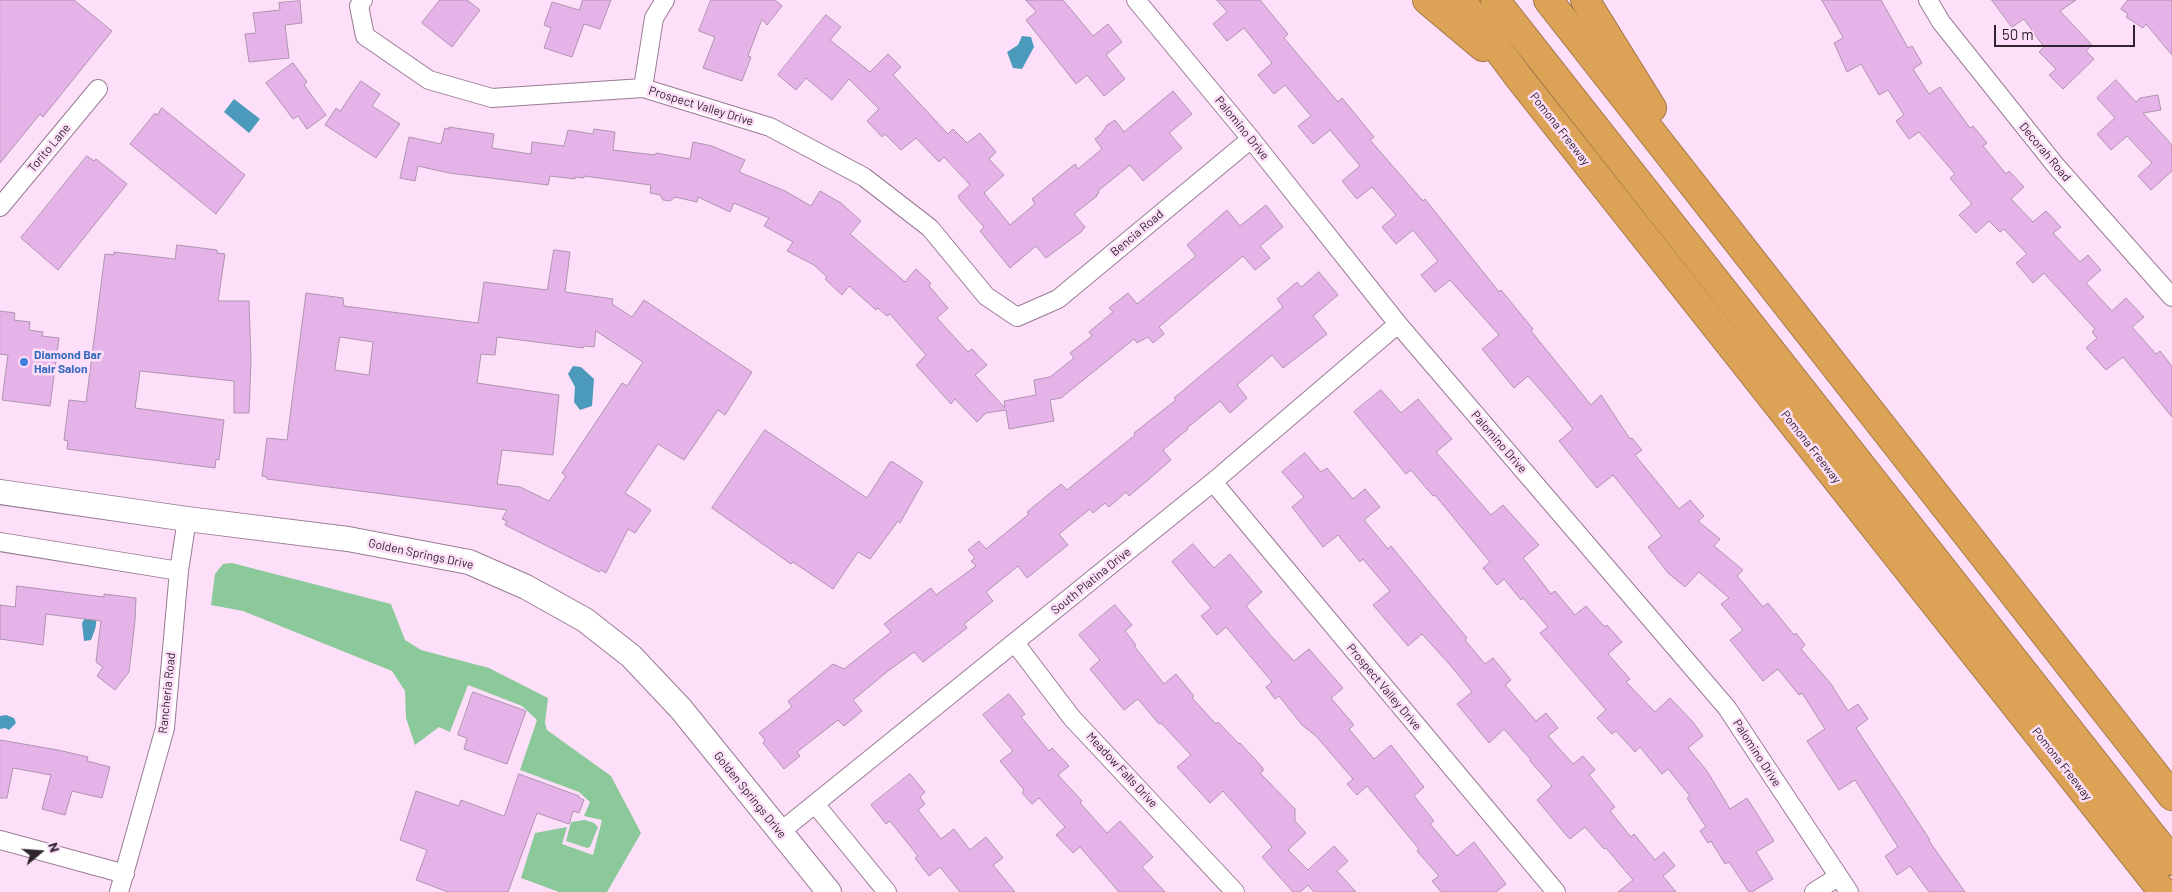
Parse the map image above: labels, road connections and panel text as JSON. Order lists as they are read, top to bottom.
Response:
{
  "streets": {
    "highway": ["Pomona Freeway"],
    "main road": ["Golden Springs Drive"],
    "street": [
      "Prospect Valley Drive",
      "Palomino Drive",
      "Torito Lane",
      "Decorah Road",
      "Bencia Road",
      "South Platina Drive",
      "Rancheria Road",
      "Meadow Falls Drive"
    ]
  },
  "crossings": [
    ["Prospect Valley Drive", "Bencia Road"],
    ["Prospect Valley Drive", "South Platina Drive"],
    ["Palomino Drive", "Bencia Road"],
    ["Palomino Drive", "South Platina Drive"],
    ["Golden Springs Drive", "South Platina Drive"],
    ["Golden Springs Drive", "Rancheria Road"],
    ["South Platina Drive", "Meadow Falls Drive"]
  ],
  "places": ["Diamond Bar Hair Salon"],
  "scale_bar": "50 m",
  "north": "right"
}
